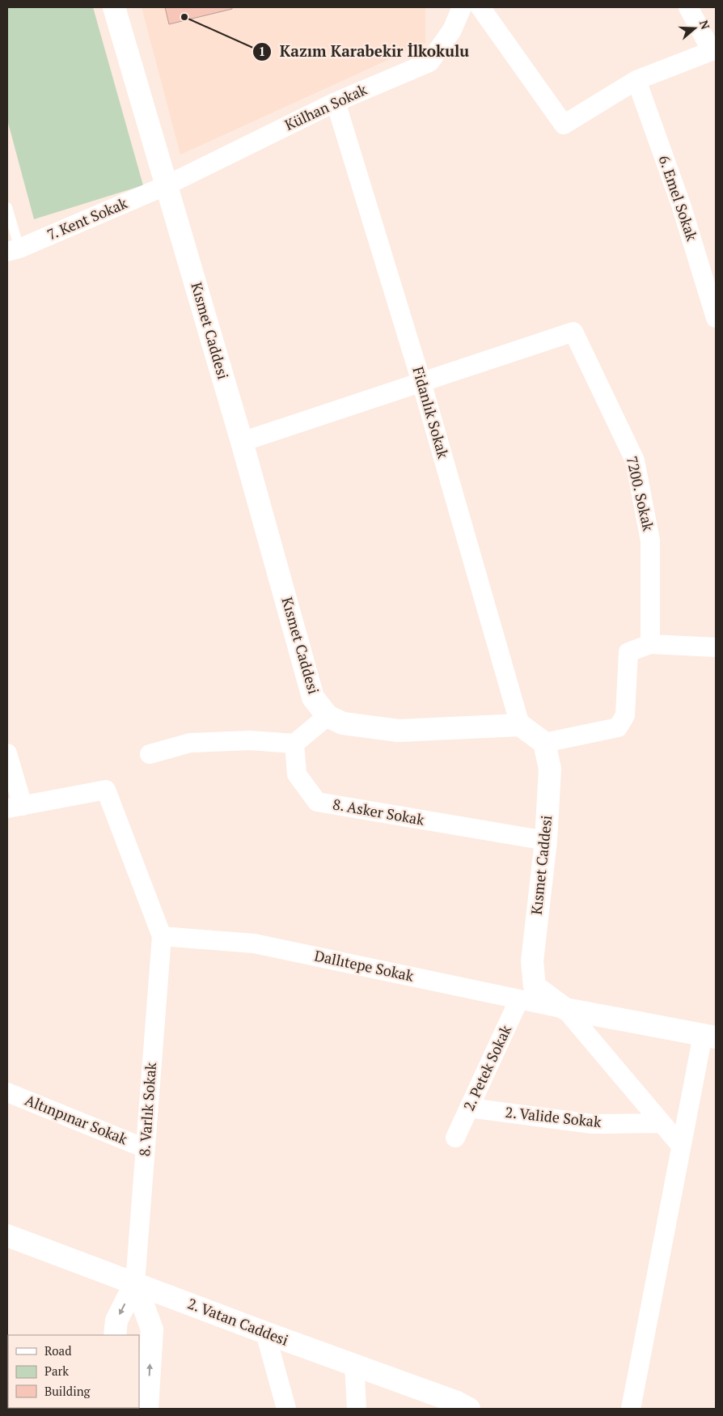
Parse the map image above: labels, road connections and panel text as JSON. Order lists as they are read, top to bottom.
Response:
{
  "streets": {
    "main road": ["Kısmet Caddesi", "8. Varlık Sokak", "2. Vatan Caddesi"],
    "street": [
      "Külhan Sokak",
      "6. Emel Sokak",
      "7. Kent Sokak",
      "Fidanlık Sokak",
      "7200. Sokak",
      "8. Asker Sokak",
      "Dallıtepe Sokak",
      "2. Petek Sokak",
      "2. Valide Sokak",
      "Altınpınar Sokak"
    ]
  },
  "crossings": [
    ["Külhan Sokak", "7. Kent Sokak"],
    ["Külhan Sokak", "Kısmet Caddesi"],
    ["Külhan Sokak", "Fidanlık Sokak"],
    ["7. Kent Sokak", "Kısmet Caddesi"],
    ["Kısmet Caddesi", "Fidanlık Sokak"],
    ["Kısmet Caddesi", "8. Asker Sokak"],
    ["Kısmet Caddesi", "Dallıtepe Sokak"],
    ["Fidanlık Sokak", "7200. Sokak"],
    ["Dallıtepe Sokak", "2. Petek Sokak"],
    ["Dallıtepe Sokak", "8. Varlık Sokak"],
    ["2. Petek Sokak", "2. Valide Sokak"],
    ["8. Varlık Sokak", "Altınpınar Sokak"],
    ["8. Varlık Sokak", "2. Vatan Caddesi"]
  ],
  "places": ["Kazım Karabekir İlkokulu"],
  "legend": ["Road", "Park", "Building"],
  "north": "right"
}
